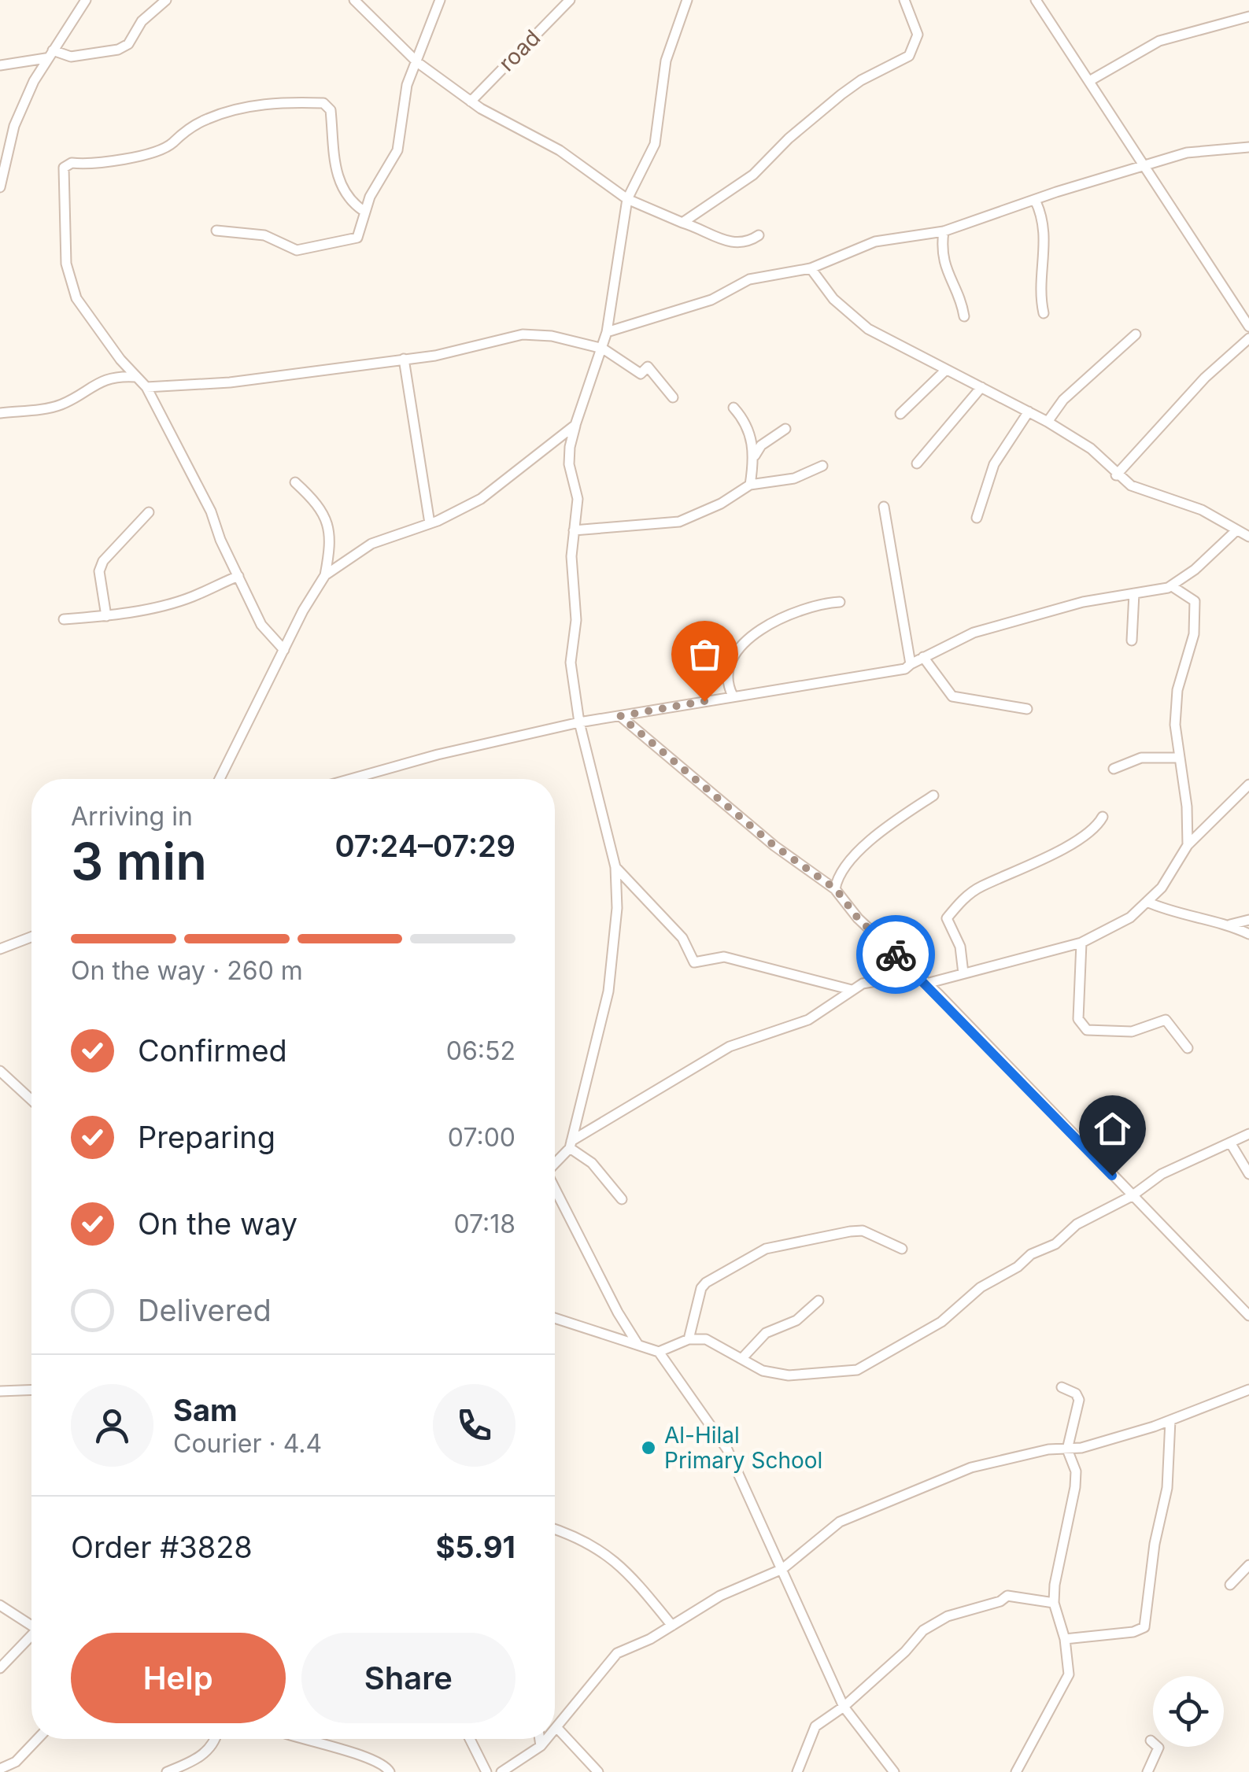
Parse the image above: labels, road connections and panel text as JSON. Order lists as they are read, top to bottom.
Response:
{
  "streets": {
    "street": ["road"]
  },
  "places": ["Al-Hilal Primary School"],
  "page": {
    "heading": ["3 min", "Arriving in", "07:24–07:29"],
    "panel": [
      "Sam",
      "Courier · 4.4",
      "Order #3828",
      "$5.91"
    ],
    "bar": "On the way · 260 m",
    "list": [
      ["Confirmed", "06:52"],
      ["Preparing", "07:00"],
      ["On the way", "07:18"],
      "Delivered"
    ],
    "buttons": ["Help", "Share"]
  }
}
